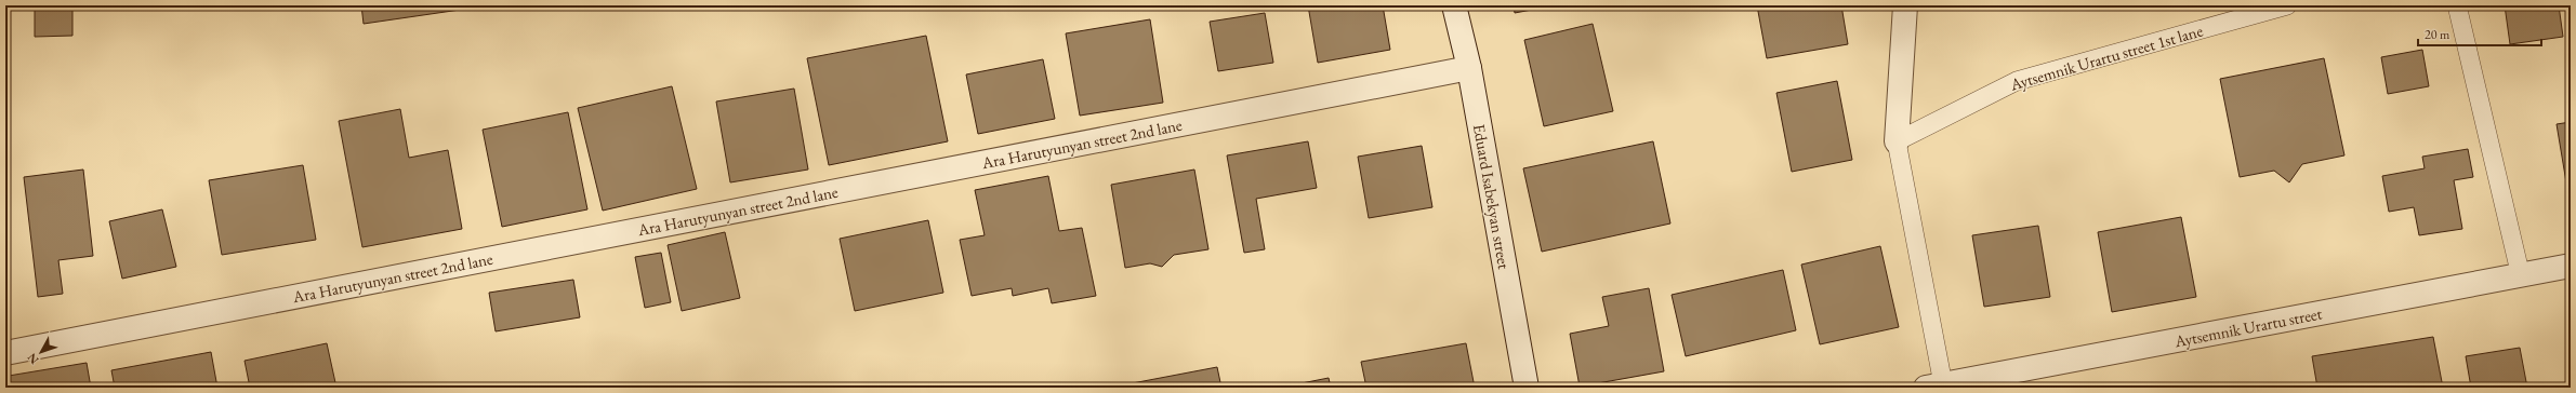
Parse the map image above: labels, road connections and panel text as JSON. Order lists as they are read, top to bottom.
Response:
{
  "streets": {
    "street": ["Ara Harutyunyan street 2nd lane", "Eduard Isabekyan street", "Aytsemnik Urartu street"],
    "lane": ["Aytsemnik Urartu street 1st lane"]
  },
  "crossings": [
    ["Ara Harutyunyan street 2nd lane", "Eduard Isabekyan street"]
  ],
  "scale_bar": "20 m",
  "north": "bottom left"
}
